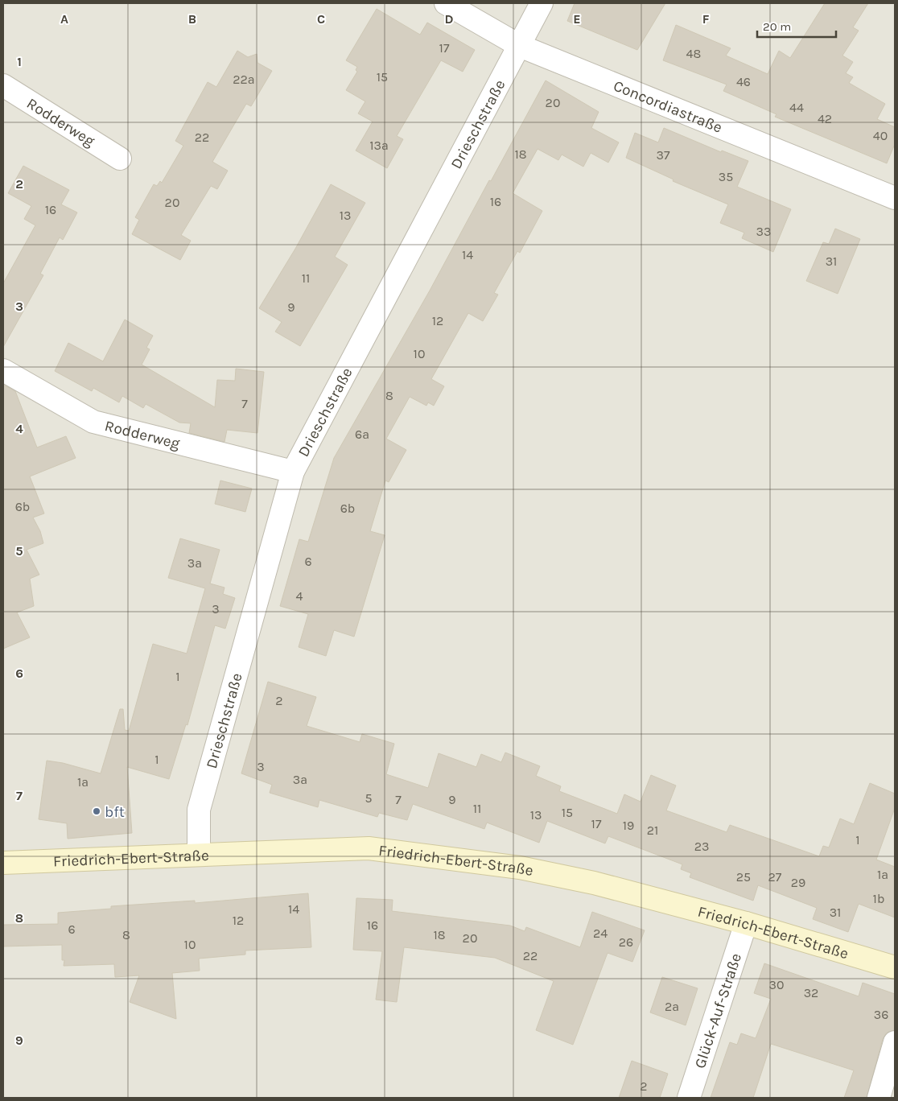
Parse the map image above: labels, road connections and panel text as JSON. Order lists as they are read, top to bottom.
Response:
{
  "streets": {
    "main road": ["Friedrich-Ebert-Straße"],
    "street": [
      "Concordiastraße",
      "Rodderweg",
      "Drieschstraße",
      "Glück-Auf-Straße"
    ]
  },
  "crossings": [
    ["Concordiastraße", "Drieschstraße"],
    ["Rodderweg", "Drieschstraße"],
    ["Drieschstraße", "Friedrich-Ebert-Straße"],
    ["Friedrich-Ebert-Straße", "Glück-Auf-Straße"]
  ],
  "places": ["bft"],
  "house_numbers": [
    "17",
    "48",
    "15",
    "22a",
    "46",
    "20",
    "44",
    "42",
    "40",
    "22",
    "13a",
    "18",
    "37",
    "35",
    "16",
    "20",
    "16",
    "13",
    "33",
    "14",
    "31",
    "11",
    "9",
    "12",
    "10",
    "8",
    "7",
    "6a",
    "6b",
    "6b",
    "6",
    "3a",
    "4",
    "3",
    "1",
    "2",
    "1",
    "3",
    "3a",
    "1a",
    "5",
    "7",
    "9",
    "11",
    "15",
    "13",
    "17",
    "19",
    "21",
    "1",
    "23",
    "1a",
    "25",
    "27",
    "29",
    "1b",
    "14",
    "31",
    "12",
    "16",
    "6",
    "24",
    "8",
    "18",
    "20",
    "26",
    "10",
    "22",
    "30",
    "32",
    "2a",
    "36",
    "2"
  ],
  "scale_bar": "20 m",
  "grid": {
    "columns": [
      "A",
      "B",
      "C",
      "D",
      "E",
      "F"
    ],
    "rows": [
      "1",
      "2",
      "3",
      "4",
      "5",
      "6",
      "7",
      "8",
      "9"
    ]
  }
}
